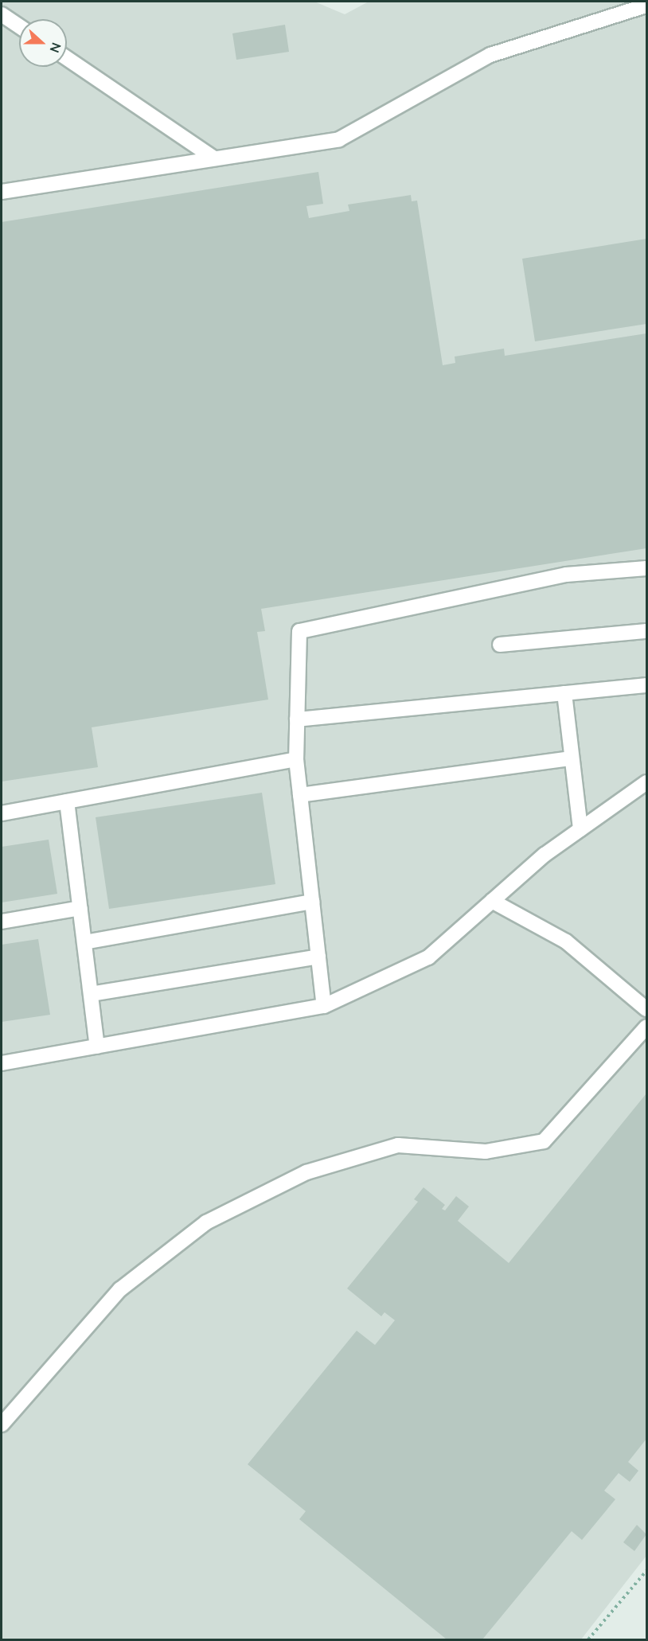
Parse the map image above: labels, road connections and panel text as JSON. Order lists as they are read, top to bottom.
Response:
{
  "north": "right"
}
